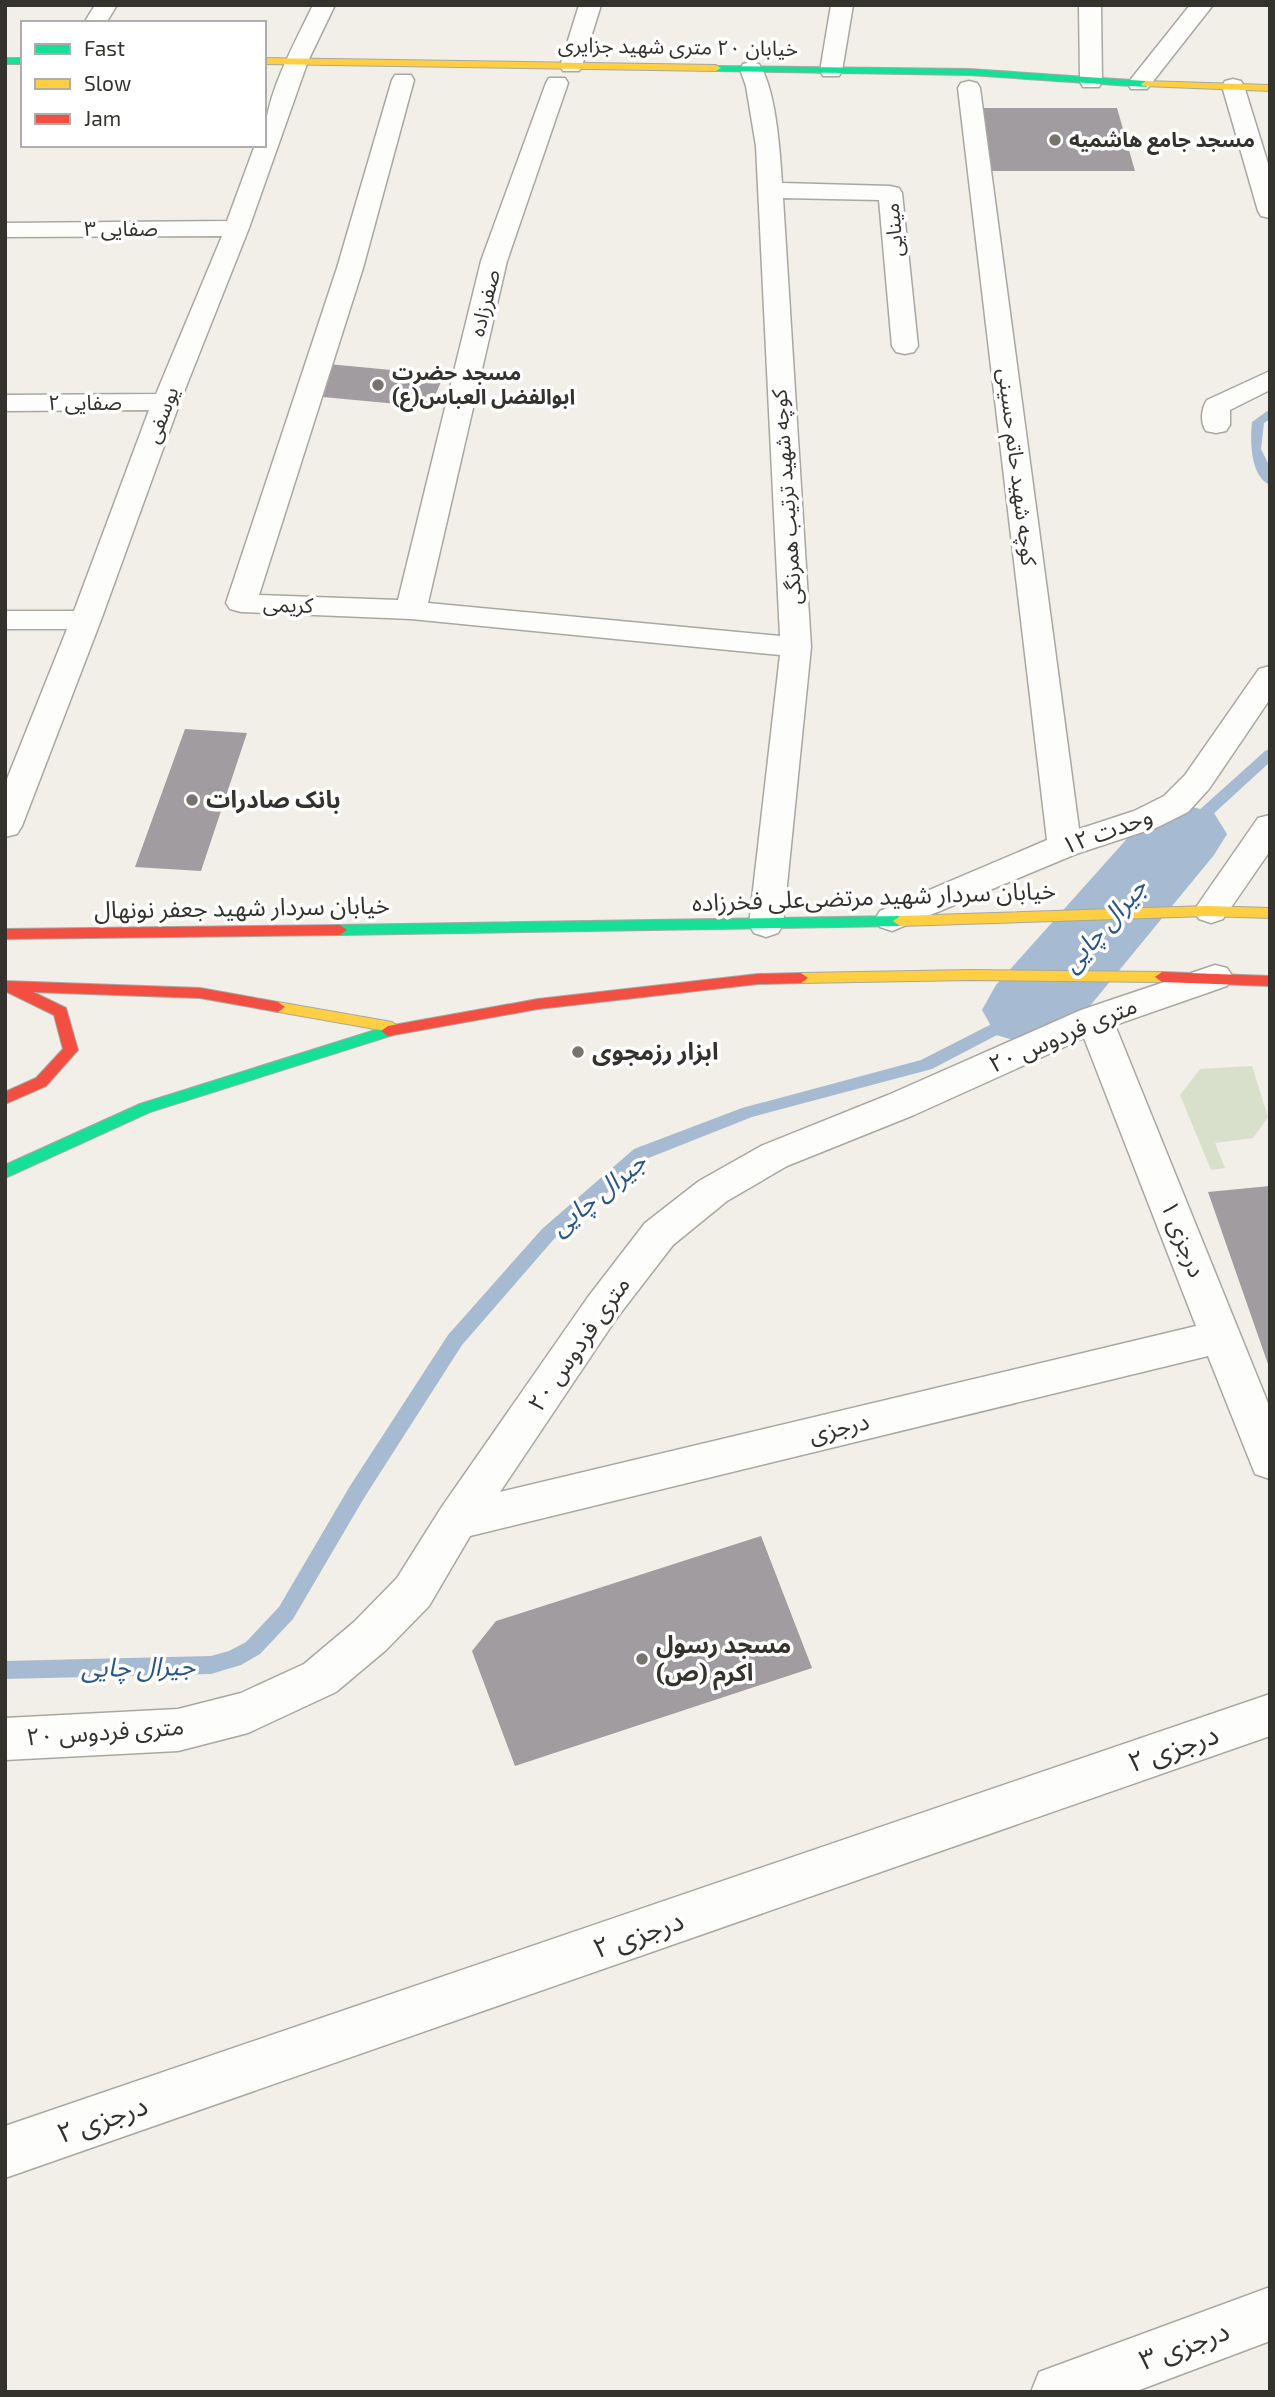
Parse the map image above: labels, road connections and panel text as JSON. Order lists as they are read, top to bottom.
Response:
{
  "streets": {
    "main road": ["خیابان ۲۰ متری شهید جزایری", "خیابان سردار شهید مرتضی‌علی فخرزاده", "خیابان سردار شهید جعفر نونهال"],
    "street": [
      "صفایی ۳",
      "مینایی",
      "صفرزاده",
      "صفایی ۲",
      "یوسفی",
      "کوچه شهید حاتم حسینی",
      "کوچه شهید ترتیب همرنگی",
      "کریمی",
      "وحدت ۱۲",
      "۲۰ متری فردوس",
      "درجزی ۱",
      "درجزی",
      "درجزی ۲",
      "درجزی ۳"
    ]
  },
  "crossings": [
    ["خیابان ۲۰ متری شهید جزایری", "صفرزاده"],
    ["خیابان ۲۰ متری شهید جزایری", "یوسفی"],
    ["خیابان ۲۰ متری شهید جزایری", "کوچه شهید حاتم حسینی"],
    ["خیابان ۲۰ متری شهید جزایری", "کوچه شهید ترتیب همرنگی"],
    ["صفایی ۳", "یوسفی"],
    ["مینایی", "کوچه شهید ترتیب همرنگی"],
    ["صفرزاده", "کریمی"],
    ["صفایی ۲", "یوسفی"],
    ["کوچه شهید حاتم حسینی", "وحدت ۱۲"],
    ["کوچه شهید ترتیب همرنگی", "کریمی"],
    ["کوچه شهید ترتیب همرنگی", "خیابان سردار شهید مرتضی‌علی فخرزاده"],
    ["وحدت ۱۲", "خیابان سردار شهید مرتضی‌علی فخرزاده"],
    ["خیابان سردار شهید مرتضی‌علی فخرزاده", "خیابان سردار شهید جعفر نونهال"],
    ["۲۰ متری فردوس", "درجزی ۱"],
    ["۲۰ متری فردوس", "درجزی"],
    ["درجزی ۱", "درجزی"]
  ],
  "water": ["جیرال چایی"],
  "places": [
    "مسجد جامع هاشمیه",
    "مسجد حضرت ابوالفضل العباس(ع)",
    "بانک صادرات",
    "ابزار رزمجوی",
    "مسجد رسول اکرم (ص)"
  ],
  "legend": ["Fast", "Slow", "Jam"]
}
